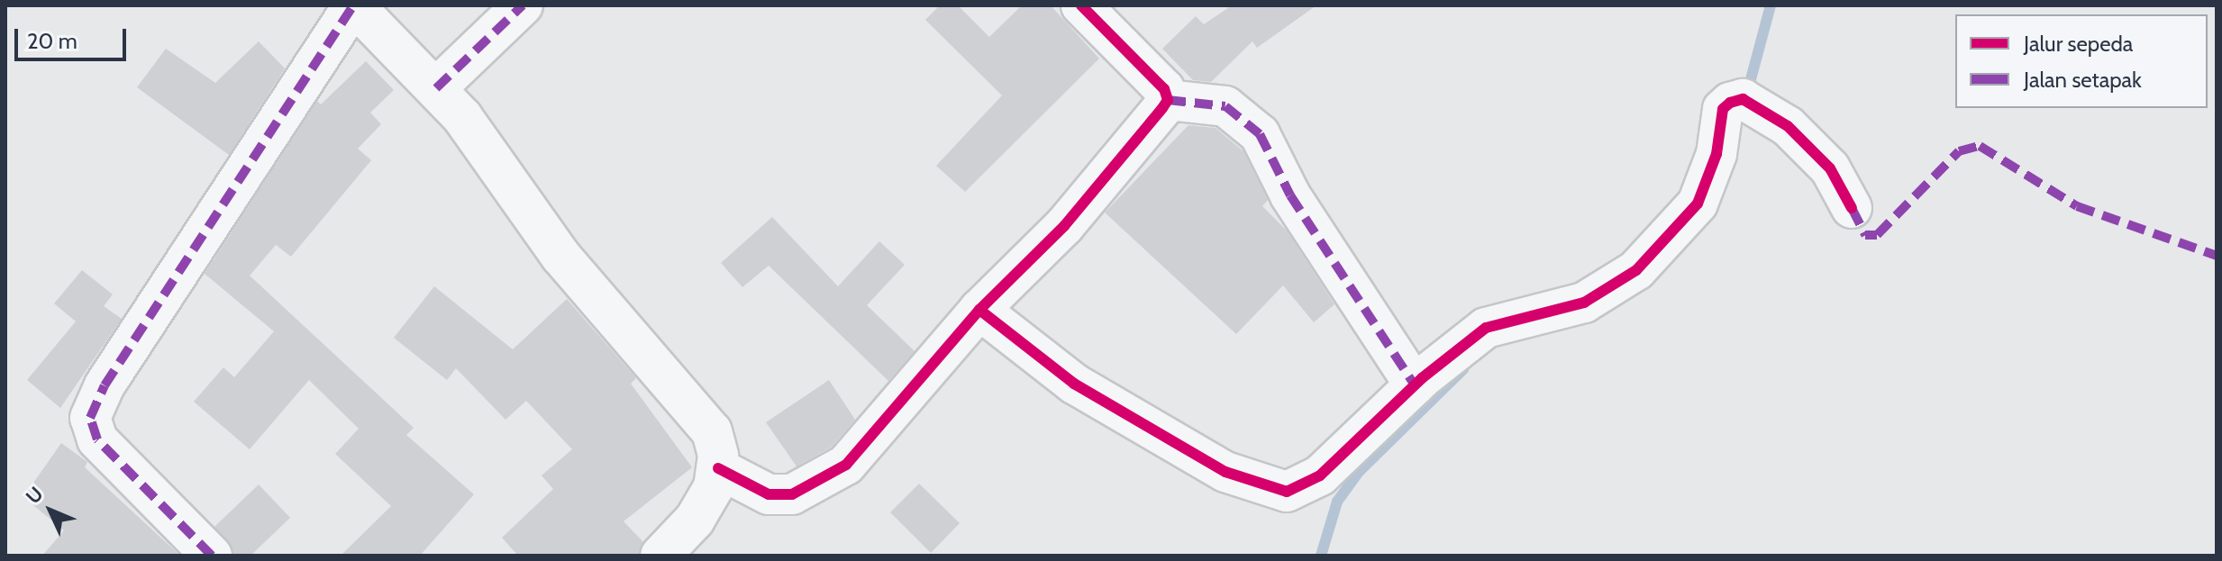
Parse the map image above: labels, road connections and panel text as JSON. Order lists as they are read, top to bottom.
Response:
{
  "legend": ["Jalur sepeda", "Jalan setapak"],
  "scale_bar": "20 m",
  "north": "top left"
}
